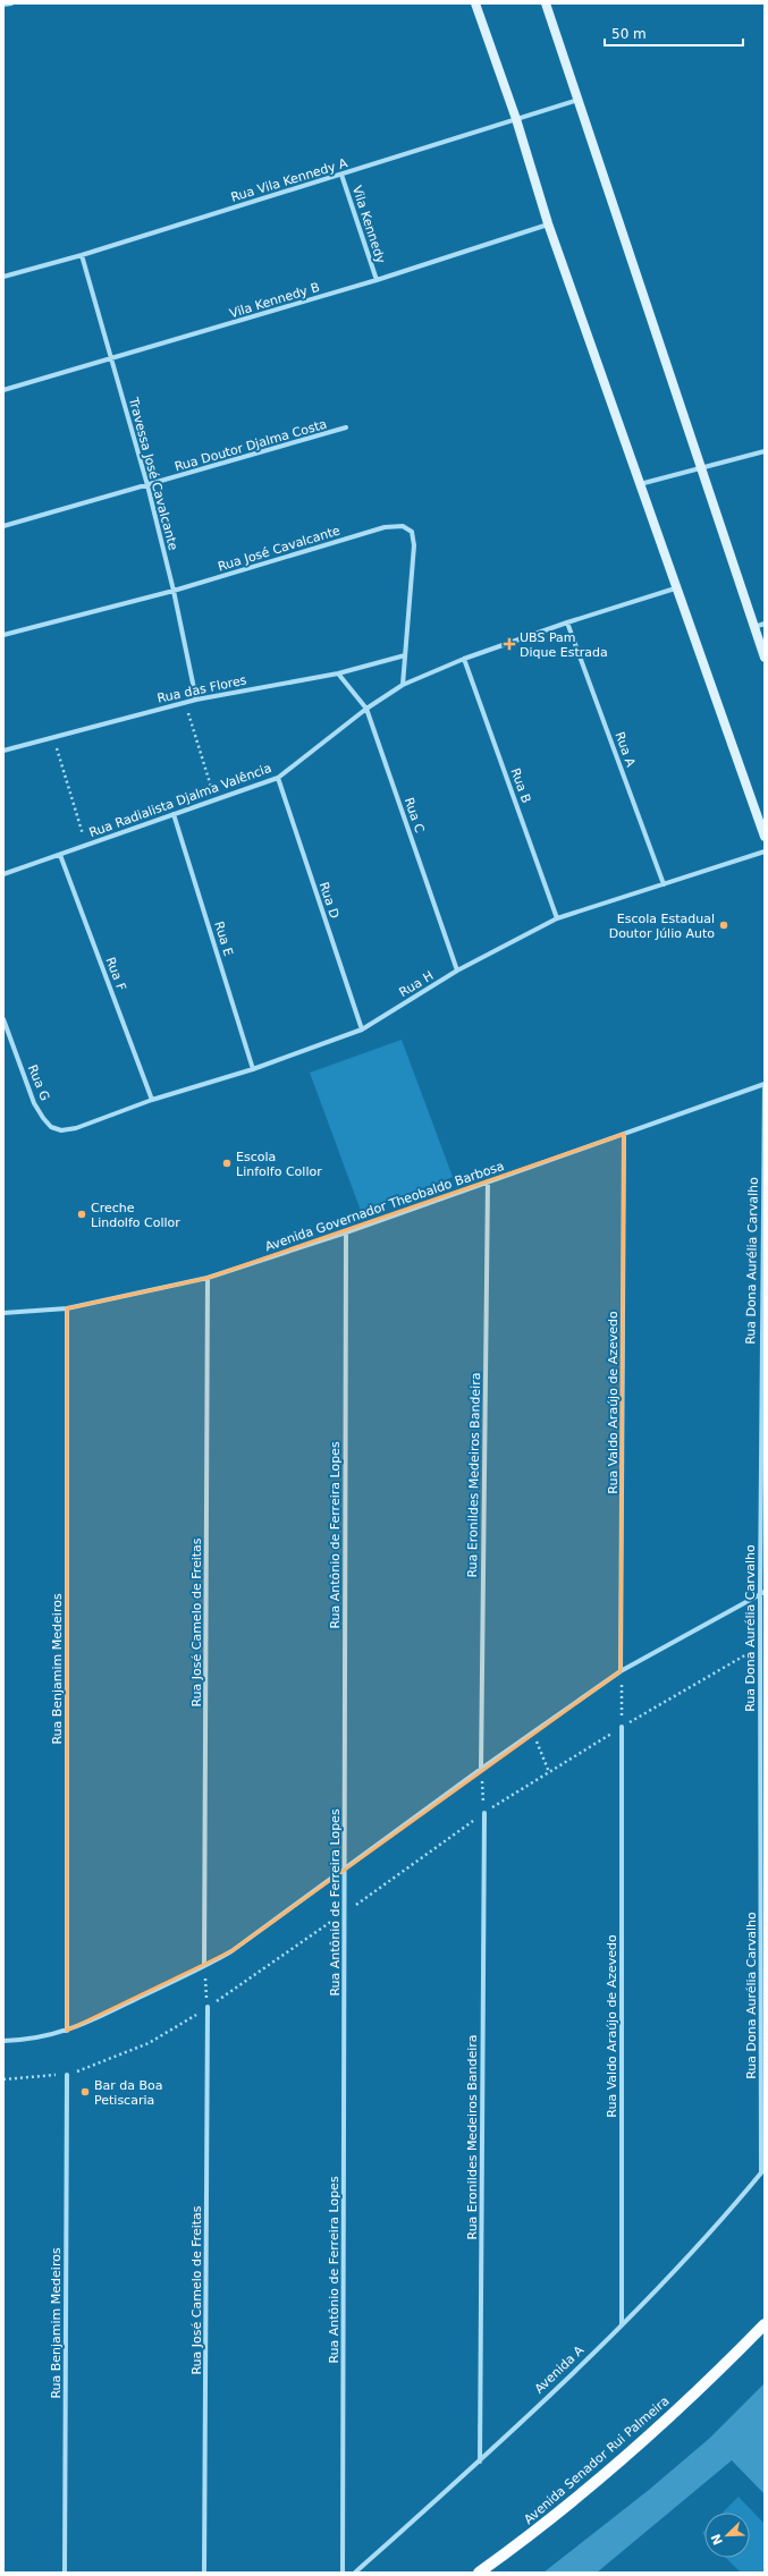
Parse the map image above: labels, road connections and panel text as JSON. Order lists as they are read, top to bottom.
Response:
{
  "streets": {
    "main road": ["Avenida Senador Rui Palmeira"],
    "street": [
      "Rua Vila Kennedy A",
      "Vila Kennedy",
      "Vila Kennedy B",
      "Rua Doutor Djalma Costa",
      "Travessa José Cavalcante",
      "Rua José Cavalcante",
      "Rua das Flores",
      "Rua A",
      "Rua B",
      "Rua Radialista Djalma Valência",
      "Rua C",
      "Rua D",
      "Rua E",
      "Rua F",
      "Rua H",
      "Rua G",
      "Avenida Governador Theobaldo Barbosa",
      "Rua Dona Aurélia Carvalho",
      "Rua Valdo Araújo de Azevedo",
      "Rua Eronildes Medeiros Bandeira",
      "Rua Antônio de Ferreira Lopes",
      "Rua José Camelo de Freitas",
      "Rua Benjamim Medeiros",
      "Avenida A"
    ]
  },
  "crossings": [
    ["Rua Vila Kennedy A", "Vila Kennedy"],
    ["Rua Vila Kennedy A", "Travessa José Cavalcante"],
    ["Vila Kennedy", "Vila Kennedy B"],
    ["Vila Kennedy B", "Travessa José Cavalcante"],
    ["Rua Doutor Djalma Costa", "Travessa José Cavalcante"],
    ["Travessa José Cavalcante", "Rua José Cavalcante"],
    ["Travessa José Cavalcante", "Rua das Flores"],
    ["Rua José Cavalcante", "Rua das Flores"],
    ["Rua José Cavalcante", "Rua Radialista Djalma Valência"],
    ["Rua das Flores", "Rua C"],
    ["Rua A", "Rua Radialista Djalma Valência"],
    ["Rua A", "Rua H"],
    ["Rua B", "Rua Radialista Djalma Valência"],
    ["Rua B", "Rua H"],
    ["Rua Radialista Djalma Valência", "Rua C"],
    ["Rua Radialista Djalma Valência", "Rua D"],
    ["Rua Radialista Djalma Valência", "Rua E"],
    ["Rua Radialista Djalma Valência", "Rua F"],
    ["Rua C", "Rua H"],
    ["Rua D", "Rua H"],
    ["Rua E", "Rua H"],
    ["Rua F", "Rua H"],
    ["Rua H", "Rua G"],
    ["Avenida Governador Theobaldo Barbosa", "Rua Dona Aurélia Carvalho"],
    ["Avenida Governador Theobaldo Barbosa", "Rua Valdo Araújo de Azevedo"],
    ["Avenida Governador Theobaldo Barbosa", "Rua Eronildes Medeiros Bandeira"],
    ["Avenida Governador Theobaldo Barbosa", "Rua Antônio de Ferreira Lopes"],
    ["Avenida Governador Theobaldo Barbosa", "Rua José Camelo de Freitas"],
    ["Avenida Governador Theobaldo Barbosa", "Rua Benjamim Medeiros"],
    ["Rua Dona Aurélia Carvalho", "Avenida A"],
    ["Rua Valdo Araújo de Azevedo", "Avenida A"],
    ["Rua Eronildes Medeiros Bandeira", "Avenida A"]
  ],
  "places": {
    "health": ["UBS Pam Dique Estrada"],
    "other": [
      "Escola Estadual Doutor Júlio Auto",
      "Escola Linfolfo Collor",
      "Creche Lindolfo Collor",
      "Bar da Boa Petiscaria"
    ]
  },
  "scale_bar": "50 m",
  "north": "bottom left"
}
